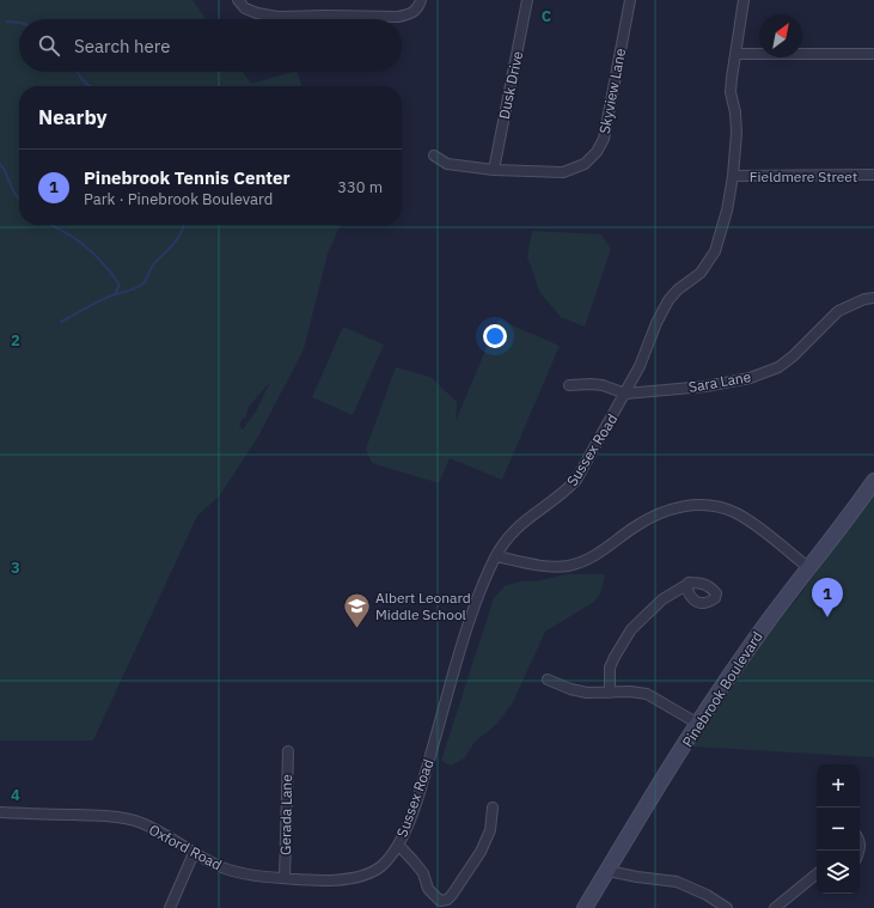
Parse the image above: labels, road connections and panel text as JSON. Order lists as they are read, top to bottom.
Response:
{
  "streets": {
    "street": [
      "Dusk Drive",
      "Skyview Lane",
      "Fieldmere Street",
      "Sara Lane",
      "Sussex Road",
      "Pinebrook Boulevard",
      "Gerada Lane",
      "Oxford Road"
    ]
  },
  "crossings": [
    ["Dusk Drive", "Skyview Lane"],
    ["Fieldmere Street", "Sussex Road"],
    ["Sara Lane", "Sussex Road"],
    ["Sussex Road", "Gerada Lane"],
    ["Sussex Road", "Oxford Road"],
    ["Gerada Lane", "Oxford Road"]
  ],
  "places": {
    "school or university": ["Albert Leonard Middle School"]
  },
  "north": "top right",
  "page": {
    "search": "Search here",
    "heading": "Nearby",
    "list": [
      {
        "mark": "1",
        "name": "Pinebrook Tennis Center",
        "note": "Park · Pinebrook Boulevard",
        "value": "330 m"
      }
    ],
    "pins": "1",
    "map_buttons": ["+", "−"]
  },
  "grid": {
    "columns": ["C"],
    "rows": ["2", "3", "4"]
  }
}
